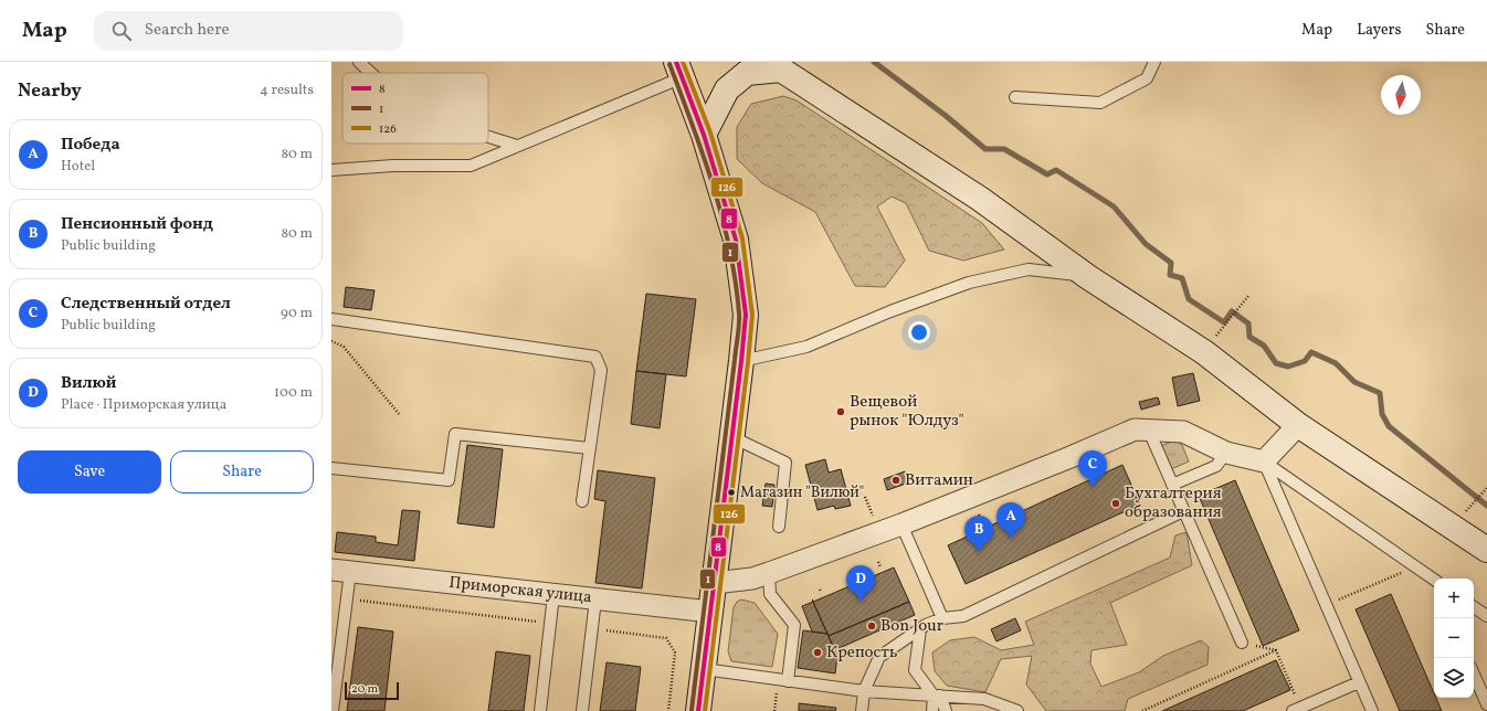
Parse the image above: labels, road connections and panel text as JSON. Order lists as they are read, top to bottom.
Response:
{
  "streets": {
    "street": ["Приморская улица"]
  },
  "places": [
    "Вещевой рынок \"Юлдуз\"",
    "Витамин",
    "Магазин \"Вилюй\"",
    "Бухгалтерия образования",
    "Bon Jour",
    "Крепость"
  ],
  "lines": ["transit line 8", "transit line 126", "transit line 1"],
  "legend": ["8", "1", "126"],
  "scale_bar": "20 m",
  "north": "bottom",
  "page": {
    "header": "Map",
    "search": "Search here",
    "nav": ["Map", "Layers", "Share"],
    "heading": ["Nearby", "4 results"],
    "list": [
      {
        "mark": "A",
        "name": "Победа",
        "note": "Hotel",
        "value": "80 m"
      },
      {
        "mark": "B",
        "name": "Пенсионный фонд",
        "note": "Public building",
        "value": "80 m"
      },
      {
        "mark": "C",
        "name": "Следственный отдел",
        "note": "Public building",
        "value": "90 m"
      },
      {
        "mark": "D",
        "name": "Вилюй",
        "note": "Place · Приморская улица",
        "value": "100 m"
      }
    ],
    "buttons": ["Save", "Share"],
    "pins": [
      "C",
      "A",
      "B",
      "D"
    ],
    "map_buttons": ["+", "−"],
    "scale": "20 m"
  }
}
